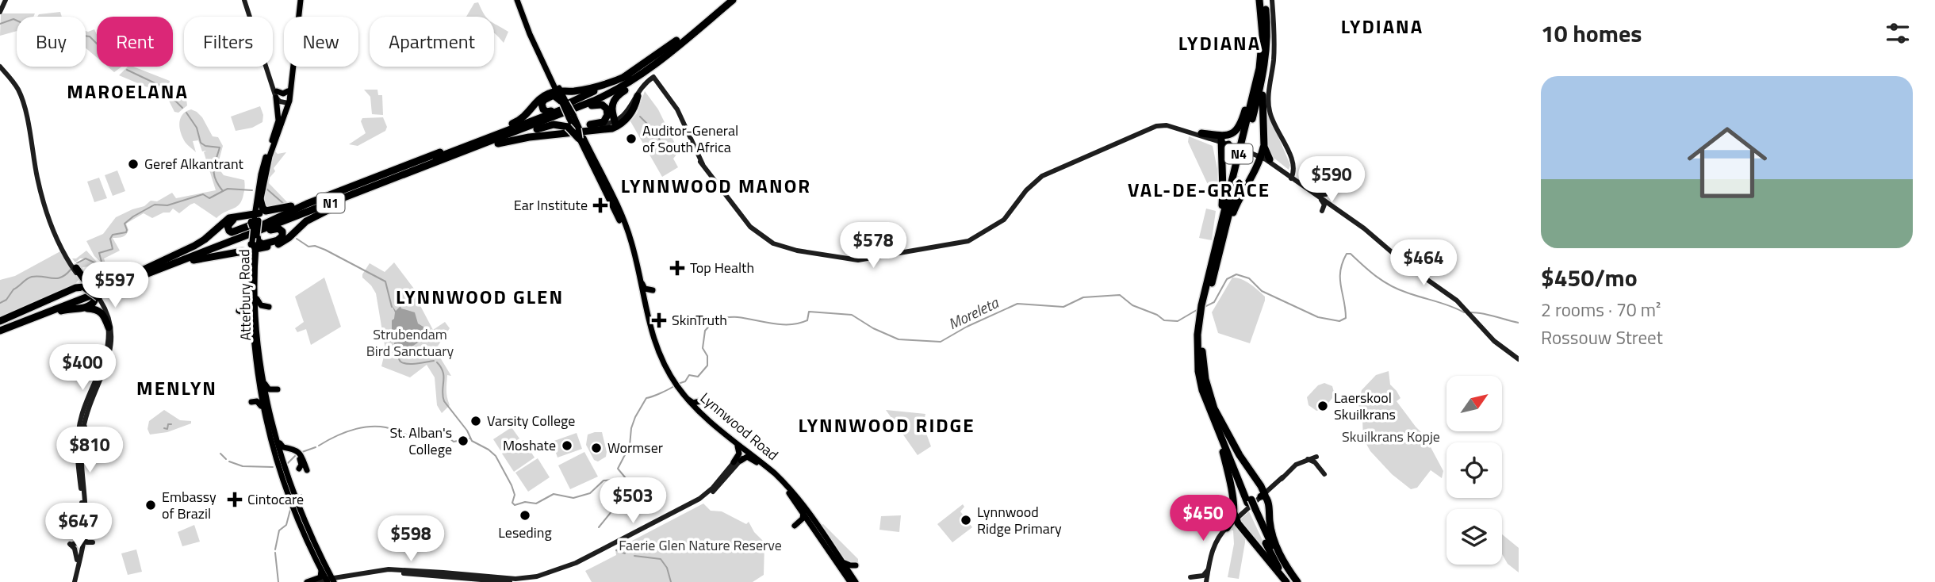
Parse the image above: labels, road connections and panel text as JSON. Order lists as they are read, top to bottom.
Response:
{
  "streets": {
    "highway": ["N4", "N1"],
    "main road": ["Atterbury Road", "Lynnwood Road"]
  },
  "crossings": [
    ["N1", "Atterbury Road"],
    ["N1", "Lynnwood Road"]
  ],
  "districts": [
    "LYDIANA",
    "LYDIANA",
    "MAROELANA",
    "LYNNWOOD MANOR",
    "VAL-DE-GRÂCE",
    "LYNNWOOD GLEN",
    "MENLYN",
    "LYNNWOOD RIDGE"
  ],
  "water": ["Moreleta"],
  "parks": ["Strubendam Bird Sanctuary", "Skuilkrans Kopje", "Faerie Glen Nature Reserve"],
  "places": {
    "other": [
      "Auditor-General of South Africa",
      "Geref Alkantrant",
      "Laerskool Skuilkrans",
      "Varsity College",
      "St. Alban's College",
      "Moshate",
      "Wormser",
      "Embassy of Brazil",
      "Leseding",
      "Lynnwood Ridge Primary"
    ],
    "health": [
      "Ear Institute",
      "Top Health",
      "SkinTruth",
      "Cintocare"
    ]
  },
  "north": "top right",
  "page": {
    "heading": "10 homes",
    "chip": [
      "Buy",
      "Rent",
      "Filters",
      "New",
      "Apartment"
    ],
    "list": [
      {
        "name": "$450/mo",
        "note": "2 rooms · 70 m² · Rossouw Street"
      }
    ],
    "price": [
      "$590",
      "$578",
      "$464",
      "$597",
      "$400",
      "$810",
      "$503",
      "$450",
      "$647",
      "$598"
    ]
  }
}
